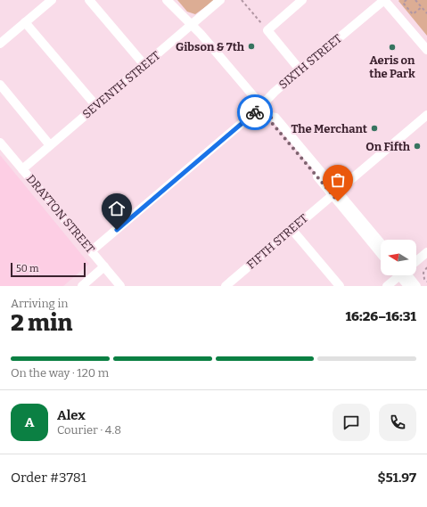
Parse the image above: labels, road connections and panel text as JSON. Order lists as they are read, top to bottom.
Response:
{
  "streets": {
    "street": [
      "SIXTH STREET",
      "SEVENTH STREET",
      "DRAYTON STREET",
      "FIFTH STREET"
    ]
  },
  "crossings": [
    ["SIXTH STREET", "DRAYTON STREET"],
    ["SEVENTH STREET", "DRAYTON STREET"]
  ],
  "places": [
    "Gibson & 7th",
    "Aeris on the Park",
    "The Merchant",
    "On Fifth"
  ],
  "scale_bar": "50 m",
  "north": "left",
  "page": {
    "scale": "50 m",
    "heading": ["2 min", "Arriving in", "16:26–16:31"],
    "panel": [
      "Alex",
      "Courier · 4.8",
      "Order #3781",
      "$51.97"
    ],
    "bar": "On the way · 120 m",
    "round": "A"
  }
}
